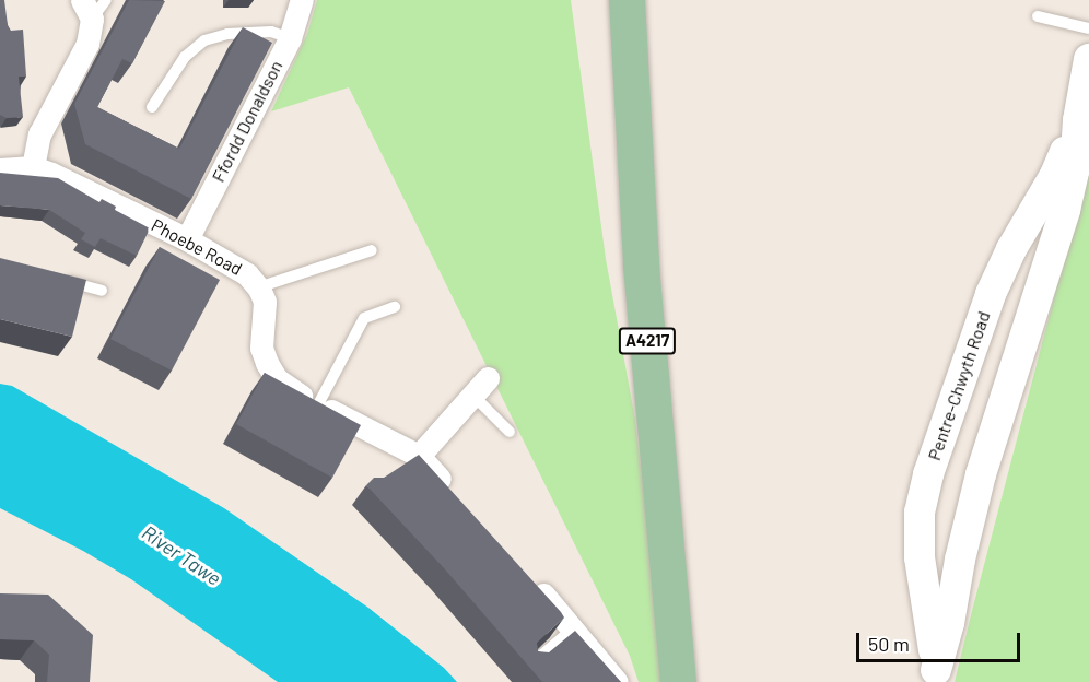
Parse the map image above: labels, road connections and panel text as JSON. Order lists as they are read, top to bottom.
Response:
{
  "streets": {
    "main road": ["A4217", "Pentre-Chwyth Road"],
    "street": ["Ffordd Donaldson", "Phoebe Road"]
  },
  "crossings": [
    ["Ffordd Donaldson", "Phoebe Road"]
  ],
  "water": ["River Tawe"],
  "scale_bar": "50 m"
}
